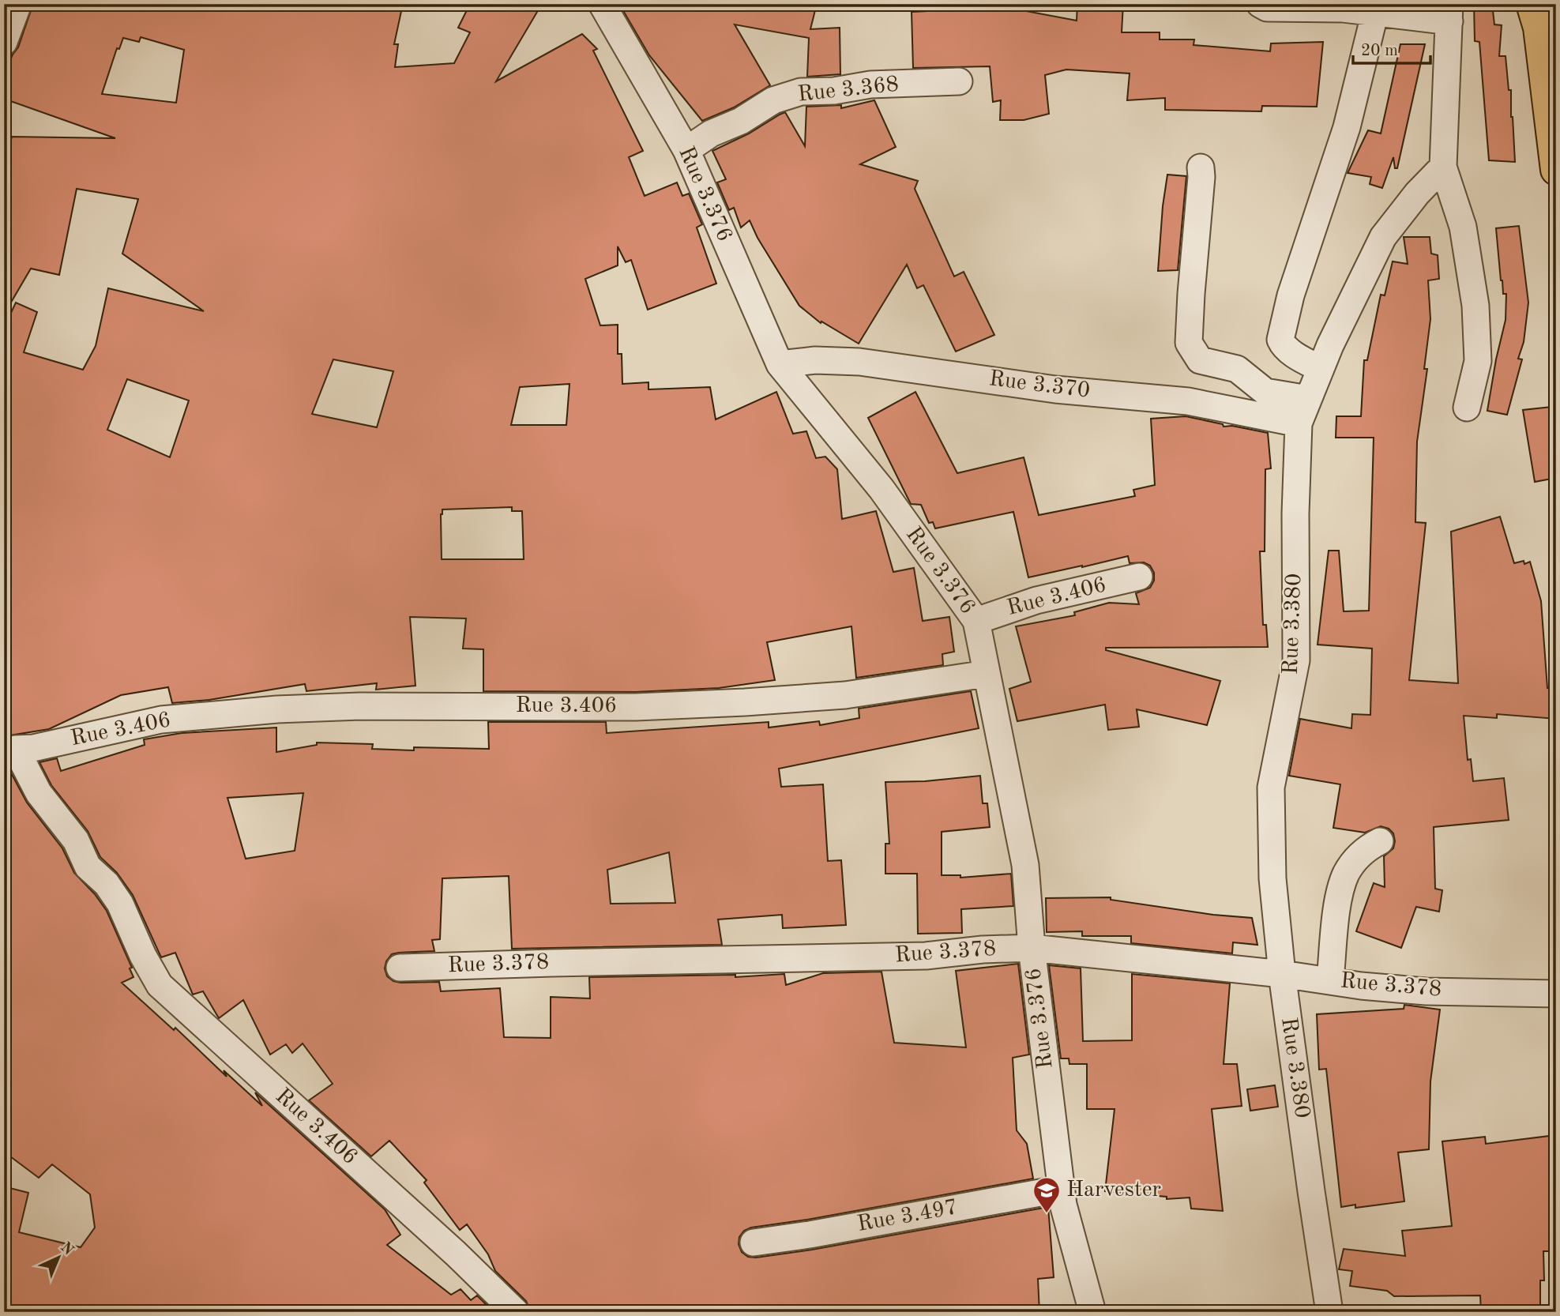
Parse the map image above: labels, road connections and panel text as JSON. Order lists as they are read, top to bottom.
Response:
{
  "streets": {
    "street": [
      "Rue 3.368",
      "Rue 3.376",
      "Rue 3.370",
      "Rue 3.406",
      "Rue 3.380",
      "Rue 3.378",
      "Rue 3.497"
    ]
  },
  "crossings": [
    ["Rue 3.368", "Rue 3.376"],
    ["Rue 3.376", "Rue 3.370"],
    ["Rue 3.376", "Rue 3.406"],
    ["Rue 3.376", "Rue 3.378"],
    ["Rue 3.376", "Rue 3.497"],
    ["Rue 3.370", "Rue 3.380"],
    ["Rue 3.380", "Rue 3.378"]
  ],
  "places": {
    "school or university": ["Harvester"]
  },
  "scale_bar": "20 m",
  "north": "top right"
}
